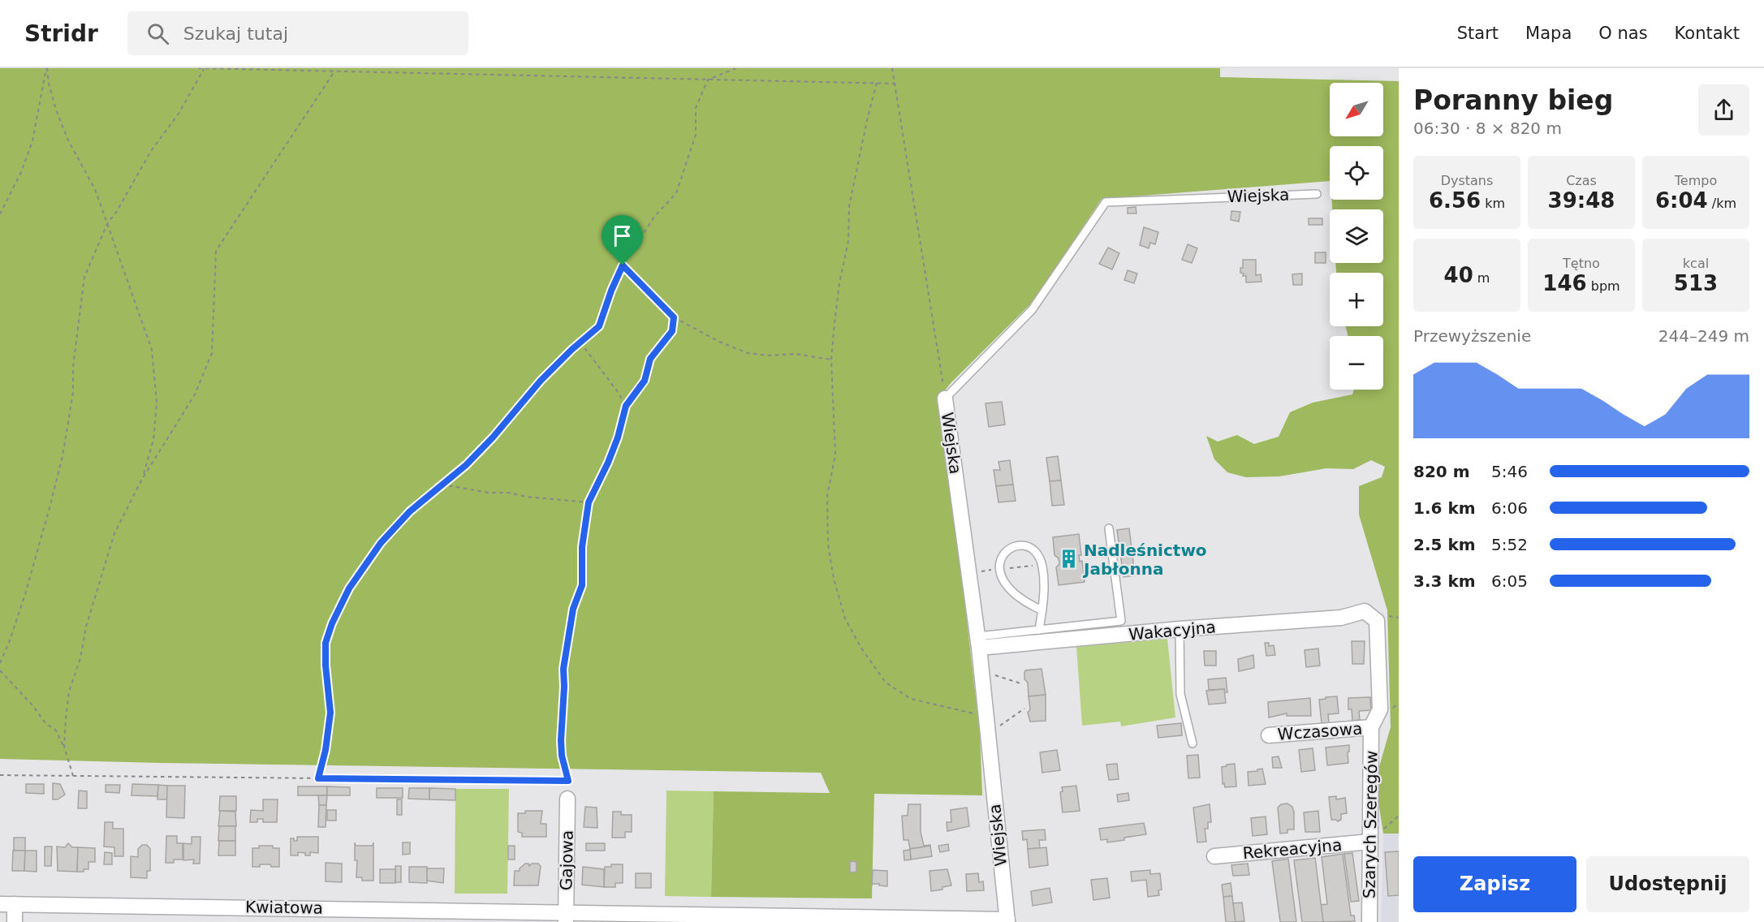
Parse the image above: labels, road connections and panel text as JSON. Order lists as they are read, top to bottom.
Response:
{
  "streets": {
    "street": [
      "Wiejska",
      "Wakacyjna",
      "Wczasowa",
      "Szarych Szeregów",
      "Rekreacyjna",
      "Gajowa",
      "Kwiatowa"
    ]
  },
  "crossings": [
    ["Wiejska", "Wakacyjna"],
    ["Wiejska", "Kwiatowa"],
    ["Wakacyjna", "Wczasowa"],
    ["Wakacyjna", "Szarych Szeregów"],
    ["Wczasowa", "Szarych Szeregów"],
    ["Szarych Szeregów", "Rekreacyjna"],
    ["Gajowa", "Kwiatowa"]
  ],
  "places": {
    "building": ["Nadleśnictwo Jabłonna"]
  },
  "north": "bottom left",
  "page": {
    "header": "Stridr",
    "search": "Szukaj tutaj",
    "nav": [
      "Start",
      "Mapa",
      "O nas",
      "Kontakt"
    ],
    "heading": ["Poranny bieg", "06:30 · 8 × 820 m"],
    "map_buttons": ["+", "−"],
    "stats": [
      ["Dystans", "6.56 km"],
      ["Czas", "39:48"],
      ["Tempo", "6:04 /km"],
      ["40 m"],
      ["Tętno", "146 bpm"],
      ["kcal", "513"]
    ],
    "chart": ["Przewyższenie", "244–249 m"],
    "list": [
      {
        "name": "820 m",
        "note": "5:46"
      },
      {
        "name": "1.6 km",
        "note": "6:06"
      },
      {
        "name": "2.5 km",
        "note": "5:52"
      },
      {
        "name": "3.3 km",
        "note": "6:05"
      }
    ],
    "buttons": ["Zapisz", "Udostępnij"]
  }
}
